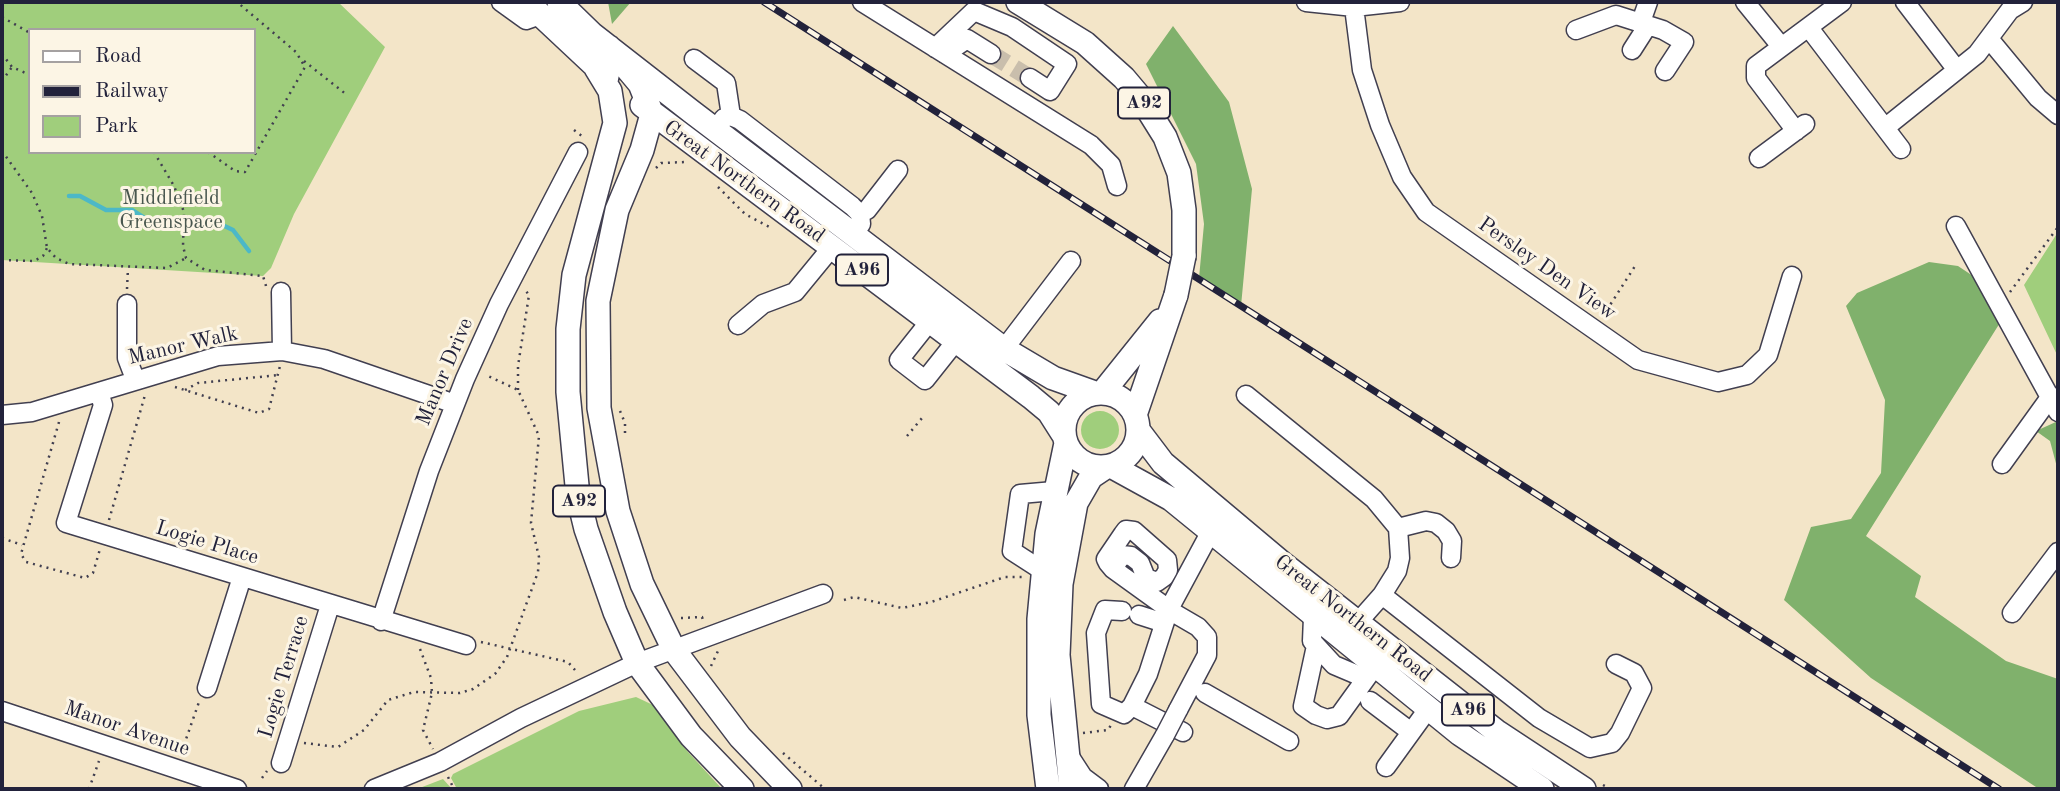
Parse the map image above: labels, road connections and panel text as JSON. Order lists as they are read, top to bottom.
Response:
{
  "streets": {
    "main road": ["A92", "Great Northern Road", "A96"],
    "street": [
      "Persley Den View",
      "Manor Walk",
      "Manor Drive",
      "Logie Place",
      "Logie Terrace",
      "Manor Avenue"
    ]
  },
  "crossings": [
    ["A92", "Great Northern Road"],
    ["A92", "A96"],
    ["Great Northern Road", "A96"],
    ["Manor Walk", "Manor Drive"],
    ["Manor Walk", "Logie Place"],
    ["Manor Drive", "Logie Place"],
    ["Logie Place", "Logie Terrace"]
  ],
  "parks": ["Middlefield Greenspace"],
  "legend": ["Road", "Railway", "Park"]
}
